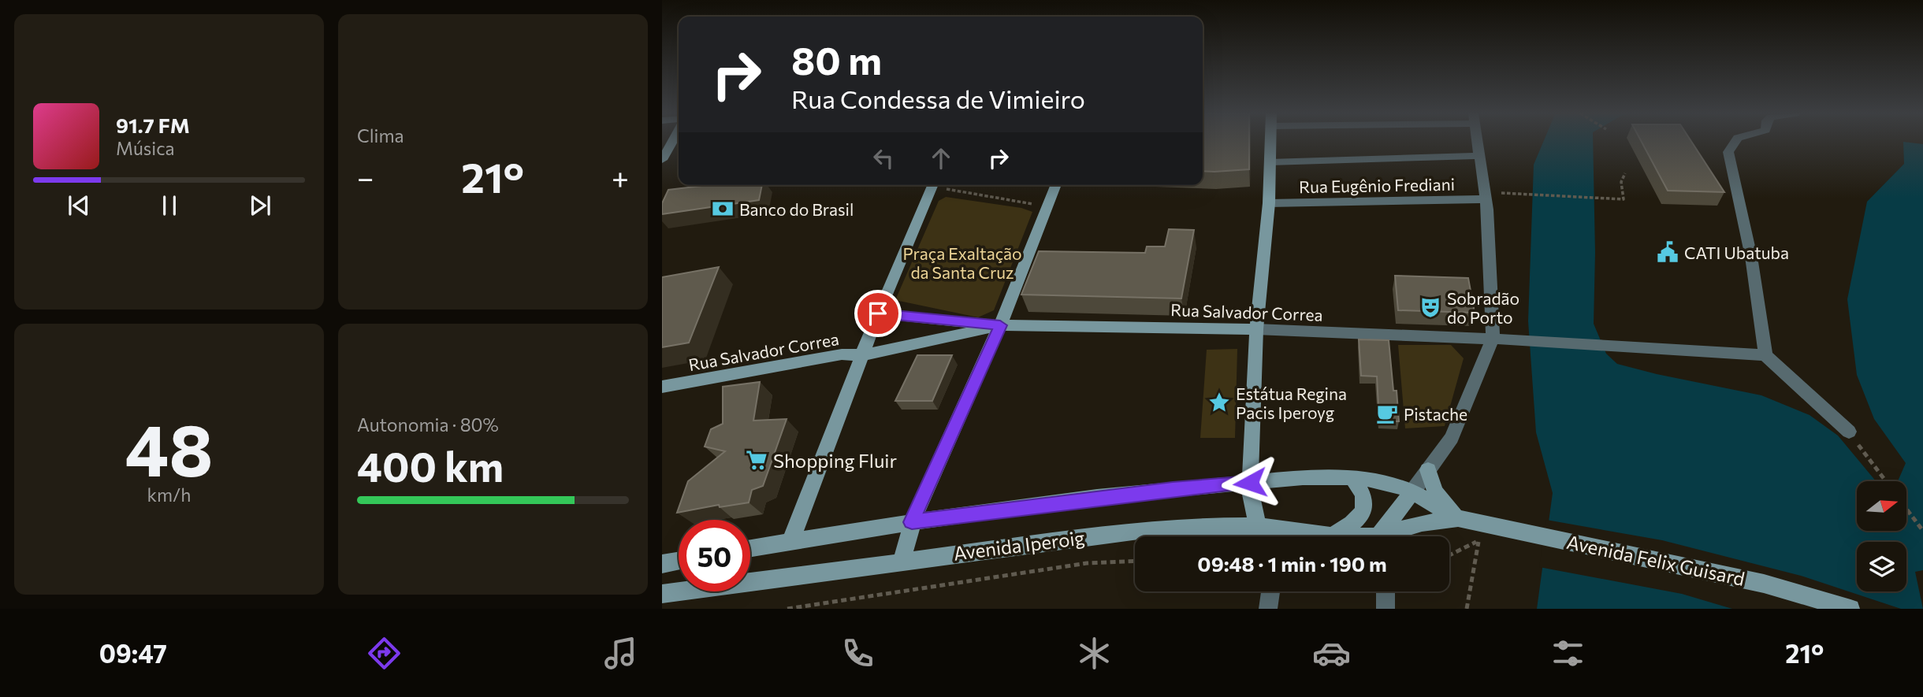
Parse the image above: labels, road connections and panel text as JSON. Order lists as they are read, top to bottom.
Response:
{
  "streets": {
    "main road": ["Rua Salvador Correa", "Avenida Iperoig", "Avenida Felix Guisard"],
    "street": ["Rua Eugênio Frediani"]
  },
  "crossings": [
    ["Avenida Iperoig", "Avenida Felix Guisard"]
  ],
  "parks": ["Praça Exaltação da Santa Cruz"],
  "places": {
    "bank": ["Banco do Brasil"],
    "public building": ["CATI Ubatuba"],
    "theatre": ["Sobradão do Porto"],
    "place": ["Estátua Regina Pacis Iperoyg"],
    "cafe": ["Pistache"],
    "supermarket": ["Shopping Fluir"]
  },
  "north": "right",
  "page": {
    "tile": [
      "Clima",
      ["48", "km/h"],
      ["Autonomia · 80%", "400 km"]
    ],
    "turn": ["80 m", "Rua Condessa de Vimieiro"],
    "song": ["91.7 FM", "Música"],
    "heat": ["−", "21°", "+"],
    "limit": "50",
    "trip": "09:48 · 1 min · 190 m",
    "tabs": ["09:47", "21°"]
  }
}
